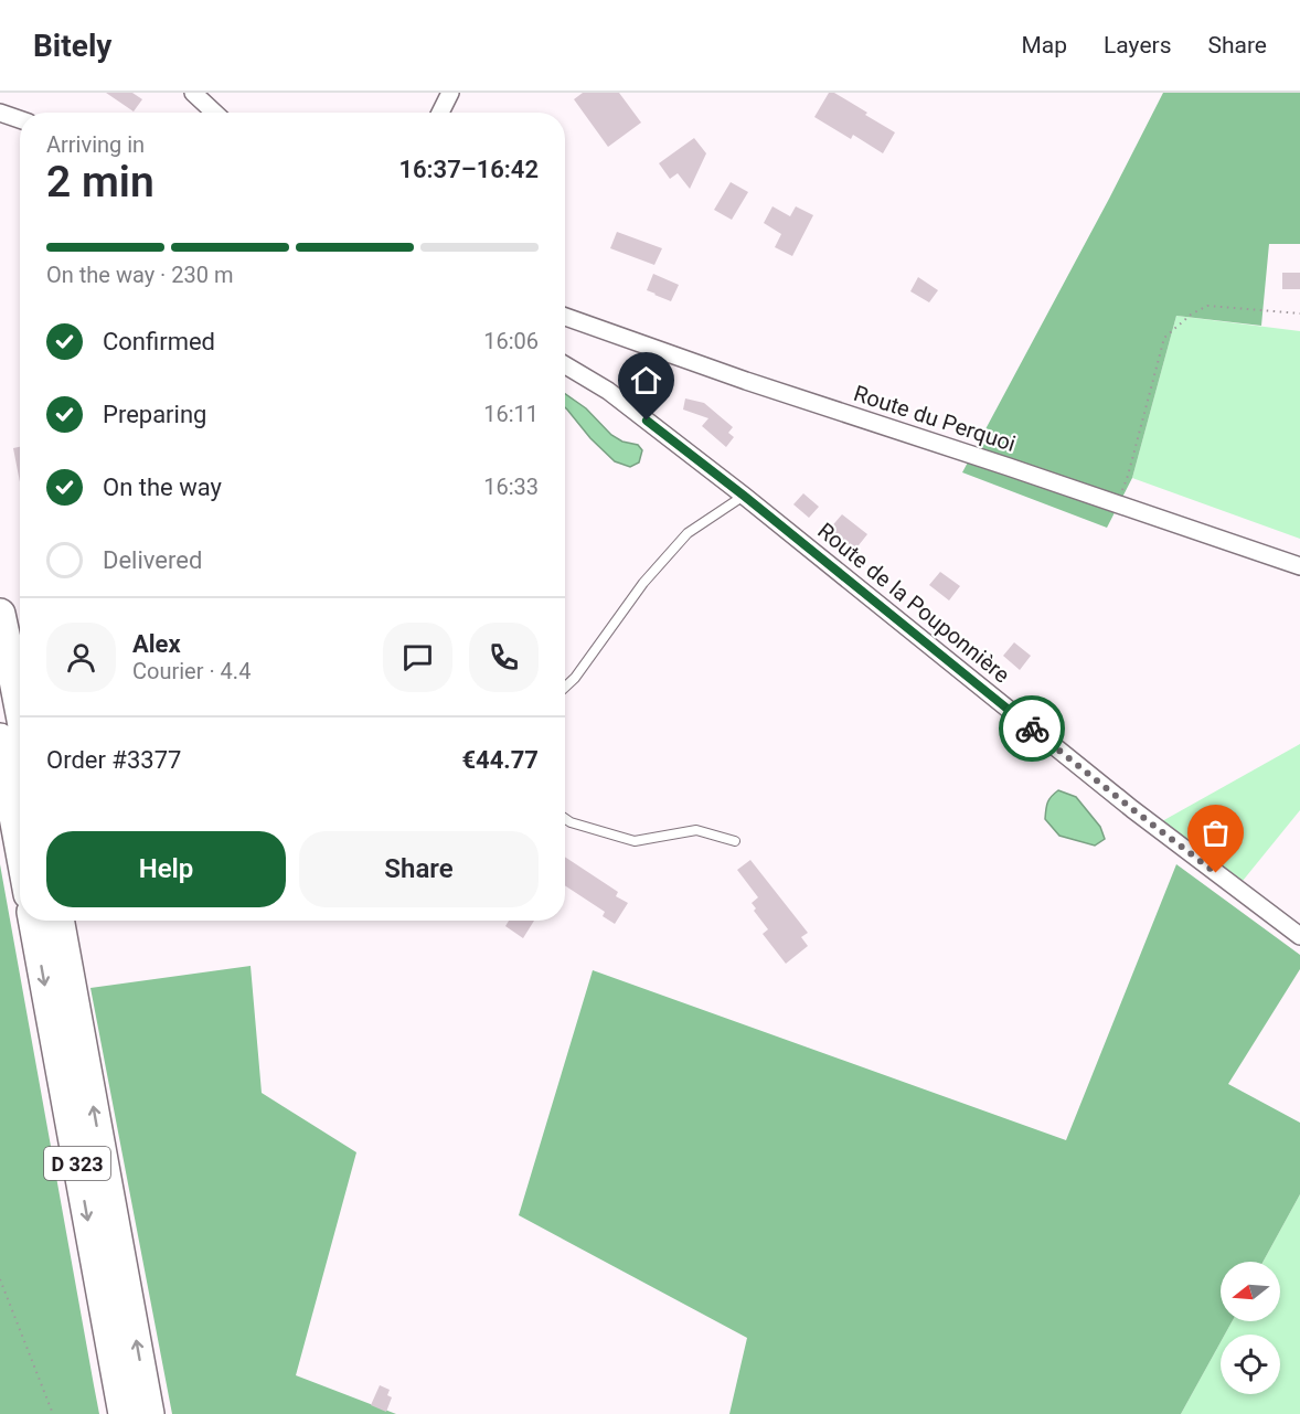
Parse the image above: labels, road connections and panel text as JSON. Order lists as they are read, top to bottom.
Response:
{
  "streets": {
    "highway": ["D 323"],
    "street": ["Route du Perquoi", "Route de la Pouponnière"]
  },
  "north": "left",
  "page": {
    "header": "Bitely",
    "nav": ["Map", "Layers", "Share"],
    "heading": ["2 min", "Arriving in", "16:37–16:42"],
    "panel": [
      "Alex",
      "Courier · 4.4",
      "Order #3377",
      "€44.77"
    ],
    "bar": "On the way · 230 m",
    "list": [
      ["Confirmed", "16:06"],
      ["Preparing", "16:11"],
      ["On the way", "16:33"],
      "Delivered"
    ],
    "buttons": ["Help", "Share"]
  }
}
